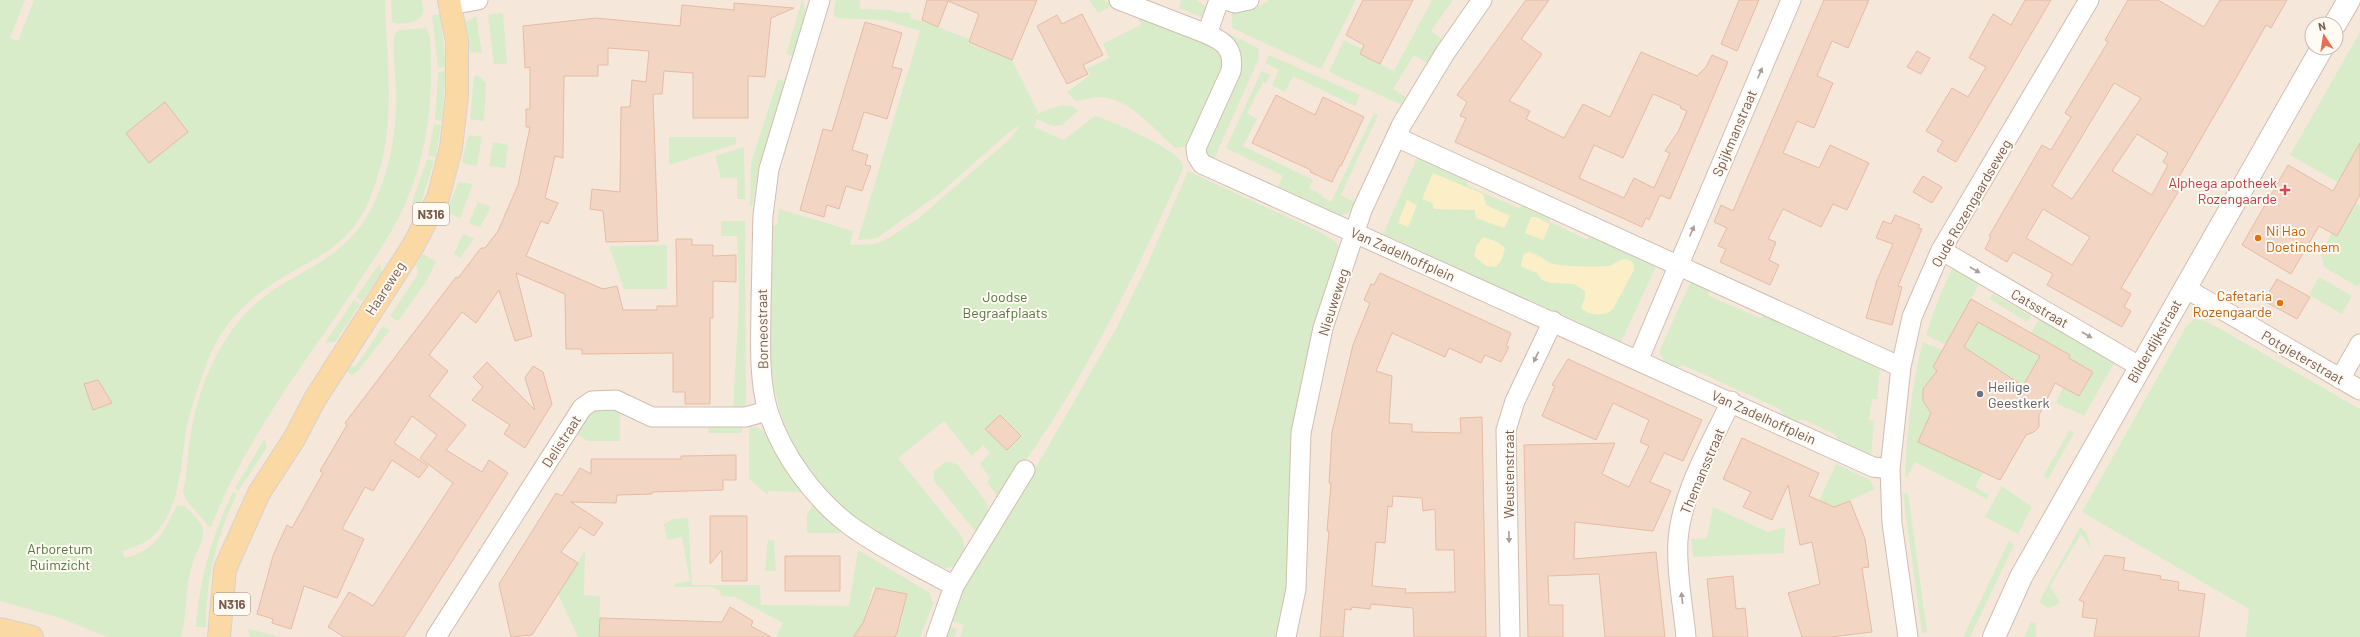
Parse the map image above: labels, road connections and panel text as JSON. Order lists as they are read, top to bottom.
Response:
{
  "streets": {
    "main road": ["N316", "Haareweg"],
    "street": [
      "Spijkmanstraat",
      "Oude Rozengaardseweg",
      "Van Zadelhoffplein",
      "Nieuweweg",
      "Catsstraat",
      "Borneostraat",
      "Bilderdijkstraat",
      "Potgieterstraat",
      "Delistraat",
      "Themansstraat",
      "Weustenstraat"
    ]
  },
  "crossings": [
    ["Oude Rozengaardseweg", "Van Zadelhoffplein"],
    ["Oude Rozengaardseweg", "Catsstraat"],
    ["Van Zadelhoffplein", "Nieuweweg"],
    ["Van Zadelhoffplein", "Themansstraat"],
    ["Van Zadelhoffplein", "Weustenstraat"],
    ["Catsstraat", "Bilderdijkstraat"],
    ["Borneostraat", "Delistraat"],
    ["Bilderdijkstraat", "Potgieterstraat"]
  ],
  "one_way": [
    "Spijkmanstraat",
    "Catsstraat",
    "Themansstraat",
    "Weustenstraat"
  ],
  "parks": ["Joodse Begraafplaats", "Arboretum Ruimzicht"],
  "places": {
    "health": ["Alphega apotheek Rozengaarde"],
    "other": ["Ni Hao Doetinchem", "Cafetaria Rozengaarde", "Heilige Geestkerk"]
  },
  "north": "top"
}
